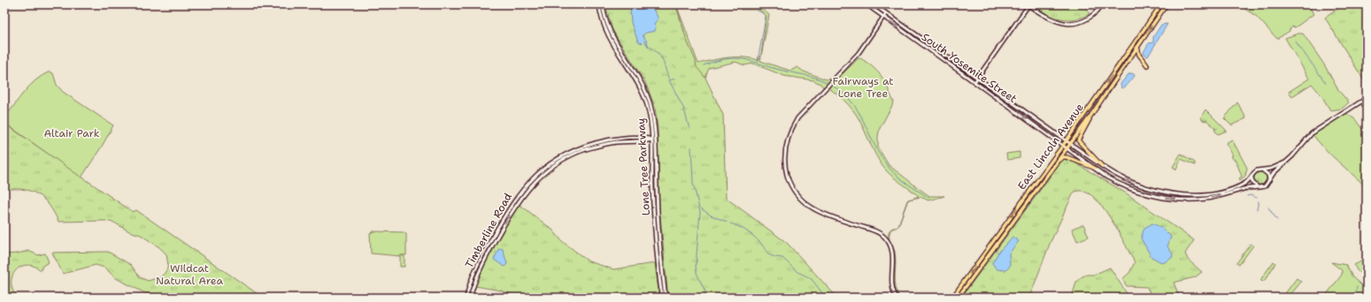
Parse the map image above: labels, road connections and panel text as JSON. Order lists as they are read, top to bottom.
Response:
{
  "streets": {
    "main road": ["East Lincoln Avenue"],
    "street": ["South Yosemite Street", "Lone Tree Parkway", "Timberline Road"]
  },
  "crossings": [
    ["South Yosemite Street", "East Lincoln Avenue"],
    ["Lone Tree Parkway", "Timberline Road"]
  ],
  "parks": ["Fairways at Lone Tree", "Altair Park", "Wildcat Natural Area"]
}
